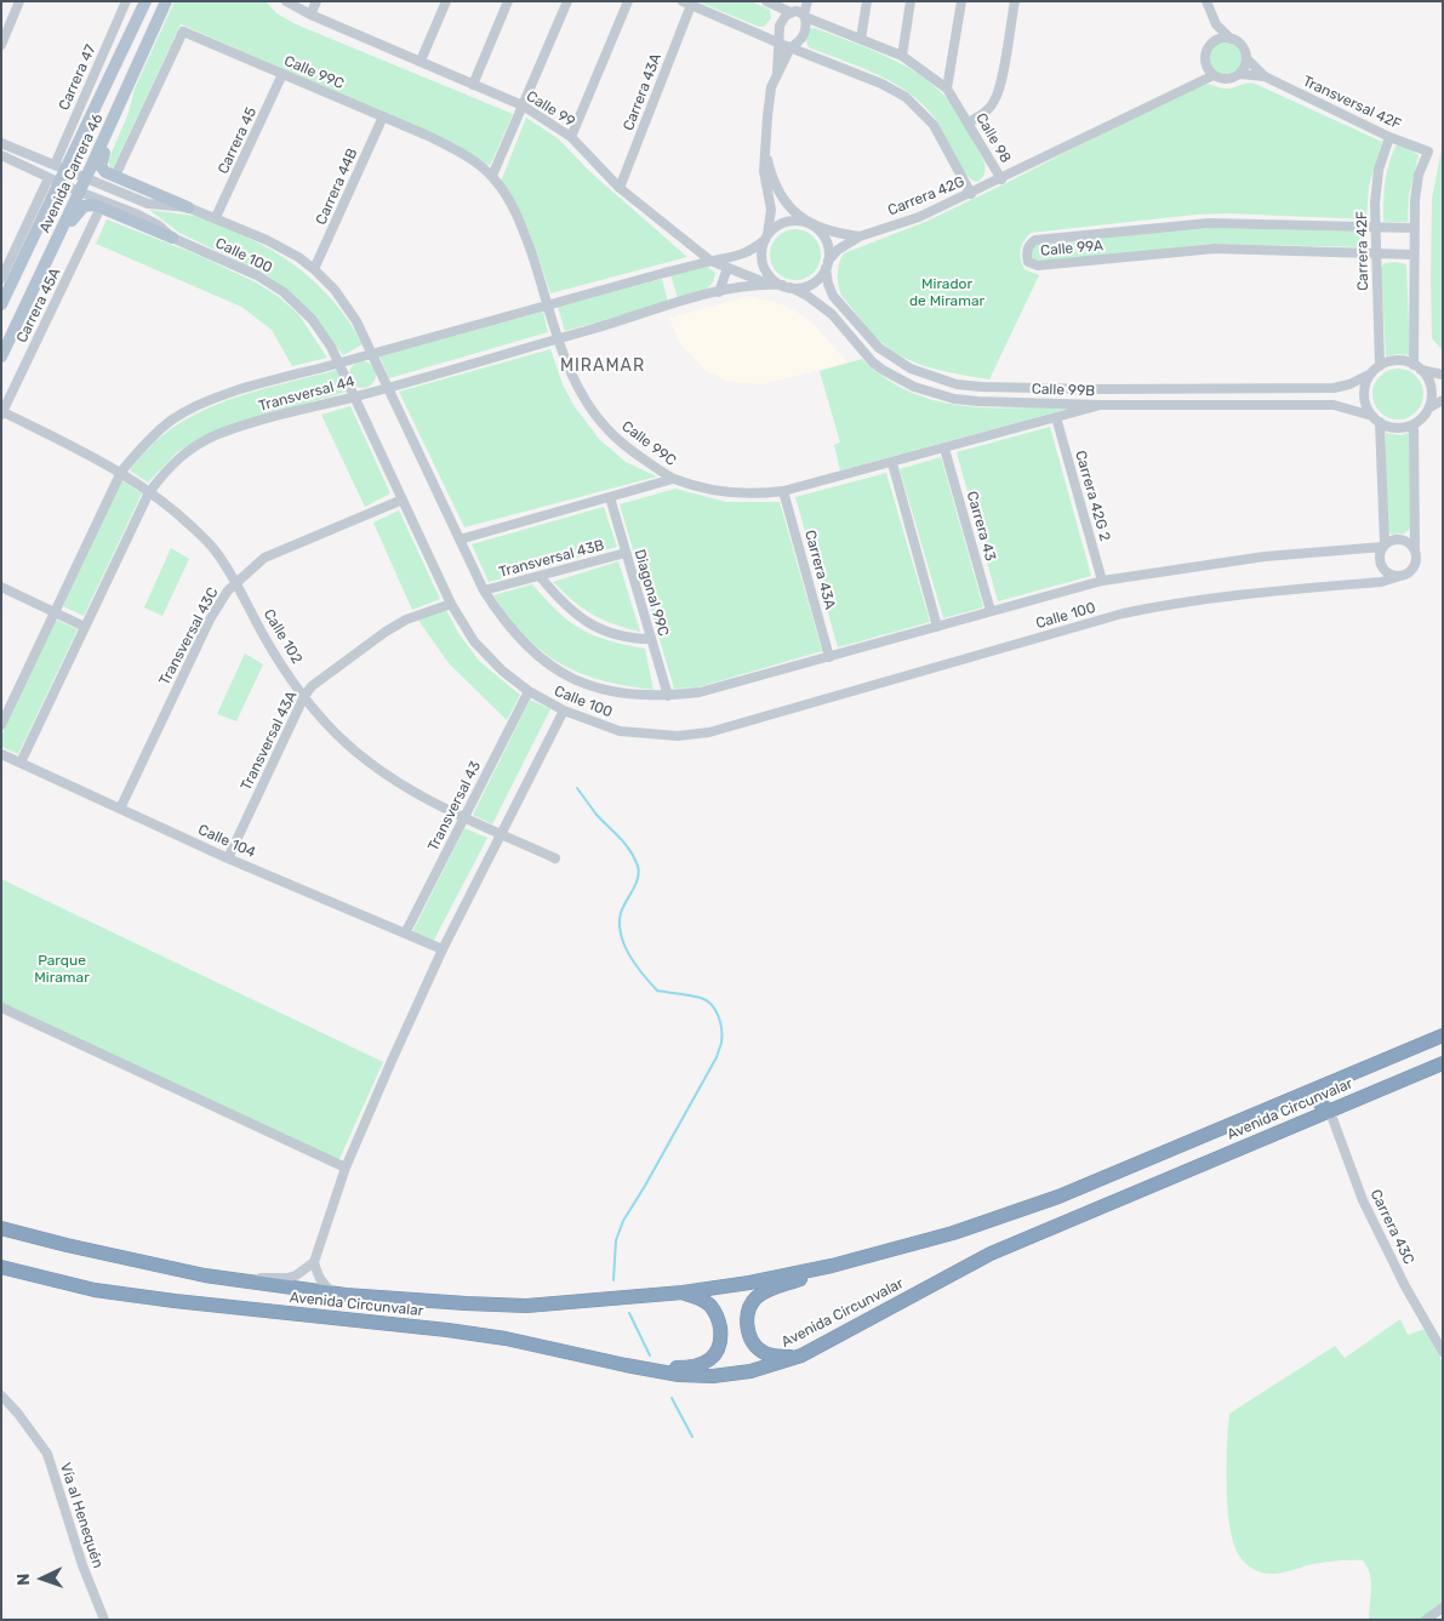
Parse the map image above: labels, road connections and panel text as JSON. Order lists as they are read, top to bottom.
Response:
{
  "streets": {
    "highway": ["Avenida Circunvalar"],
    "main road": ["Avenida Carrera 46"],
    "street": [
      "Calle 99C",
      "Carrera 47",
      "Carrera 43A",
      "Transversal 42F",
      "Calle 99",
      "Calle 98",
      "Carrera 45",
      "Carrera 44B",
      "Carrera 42G",
      "Calle 99A",
      "Carrera 42F",
      "Calle 100",
      "Carrera 45A",
      "Calle 99B",
      "Transversal 44",
      "Carrera 42G 2",
      "Carrera 43",
      "Transversal 43B",
      "Diagonal 99C",
      "Transversal 43C",
      "Calle 102",
      "Transversal 43A",
      "Transversal 43",
      "Calle 104",
      "Carrera 43C",
      "Vía al Henequén"
    ]
  },
  "crossings": [
    ["Calle 99C", "Carrera 43A"],
    ["Calle 99C", "Carrera 45"],
    ["Calle 99C", "Carrera 44B"],
    ["Calle 99C", "Calle 99B"],
    ["Calle 99C", "Transversal 44"],
    ["Calle 99C", "Carrera 42G 2"],
    ["Calle 99C", "Carrera 43"],
    ["Carrera 47", "Avenida Carrera 46"],
    ["Carrera 47", "Calle 100"],
    ["Carrera 43A", "Calle 99"],
    ["Carrera 43A", "Calle 100"],
    ["Transversal 42F", "Calle 98"],
    ["Transversal 42F", "Calle 99A"],
    ["Transversal 42F", "Carrera 42F"],
    ["Calle 99", "Transversal 44"],
    ["Calle 98", "Carrera 42G"],
    ["Carrera 45", "Calle 100"],
    ["Avenida Carrera 46", "Calle 100"],
    ["Carrera 44B", "Calle 100"],
    ["Carrera 42G", "Calle 99B"],
    ["Carrera 42G", "Transversal 44"],
    ["Calle 99A", "Carrera 42F"],
    ["Carrera 42F", "Calle 99B"],
    ["Calle 100", "Transversal 44"],
    ["Calle 100", "Carrera 42G 2"],
    ["Calle 100", "Carrera 43"],
    ["Calle 100", "Transversal 43B"],
    ["Calle 100", "Diagonal 99C"],
    ["Calle 100", "Transversal 43C"],
    ["Calle 100", "Transversal 43A"],
    ["Calle 100", "Transversal 43"],
    ["Carrera 45A", "Calle 102"],
    ["Calle 99B", "Transversal 44"],
    ["Transversal 44", "Calle 102"],
    ["Transversal 44", "Calle 104"],
    ["Transversal 43B", "Diagonal 99C"],
    ["Transversal 43C", "Calle 102"],
    ["Transversal 43C", "Calle 104"],
    ["Calle 102", "Transversal 43A"],
    ["Calle 102", "Transversal 43"],
    ["Transversal 43A", "Calle 104"],
    ["Transversal 43", "Calle 104"],
    ["Avenida Circunvalar", "Carrera 43C"]
  ],
  "districts": ["MIRAMAR"],
  "parks": ["Mirador de Miramar", "Parque Miramar"],
  "north": "left"
}
